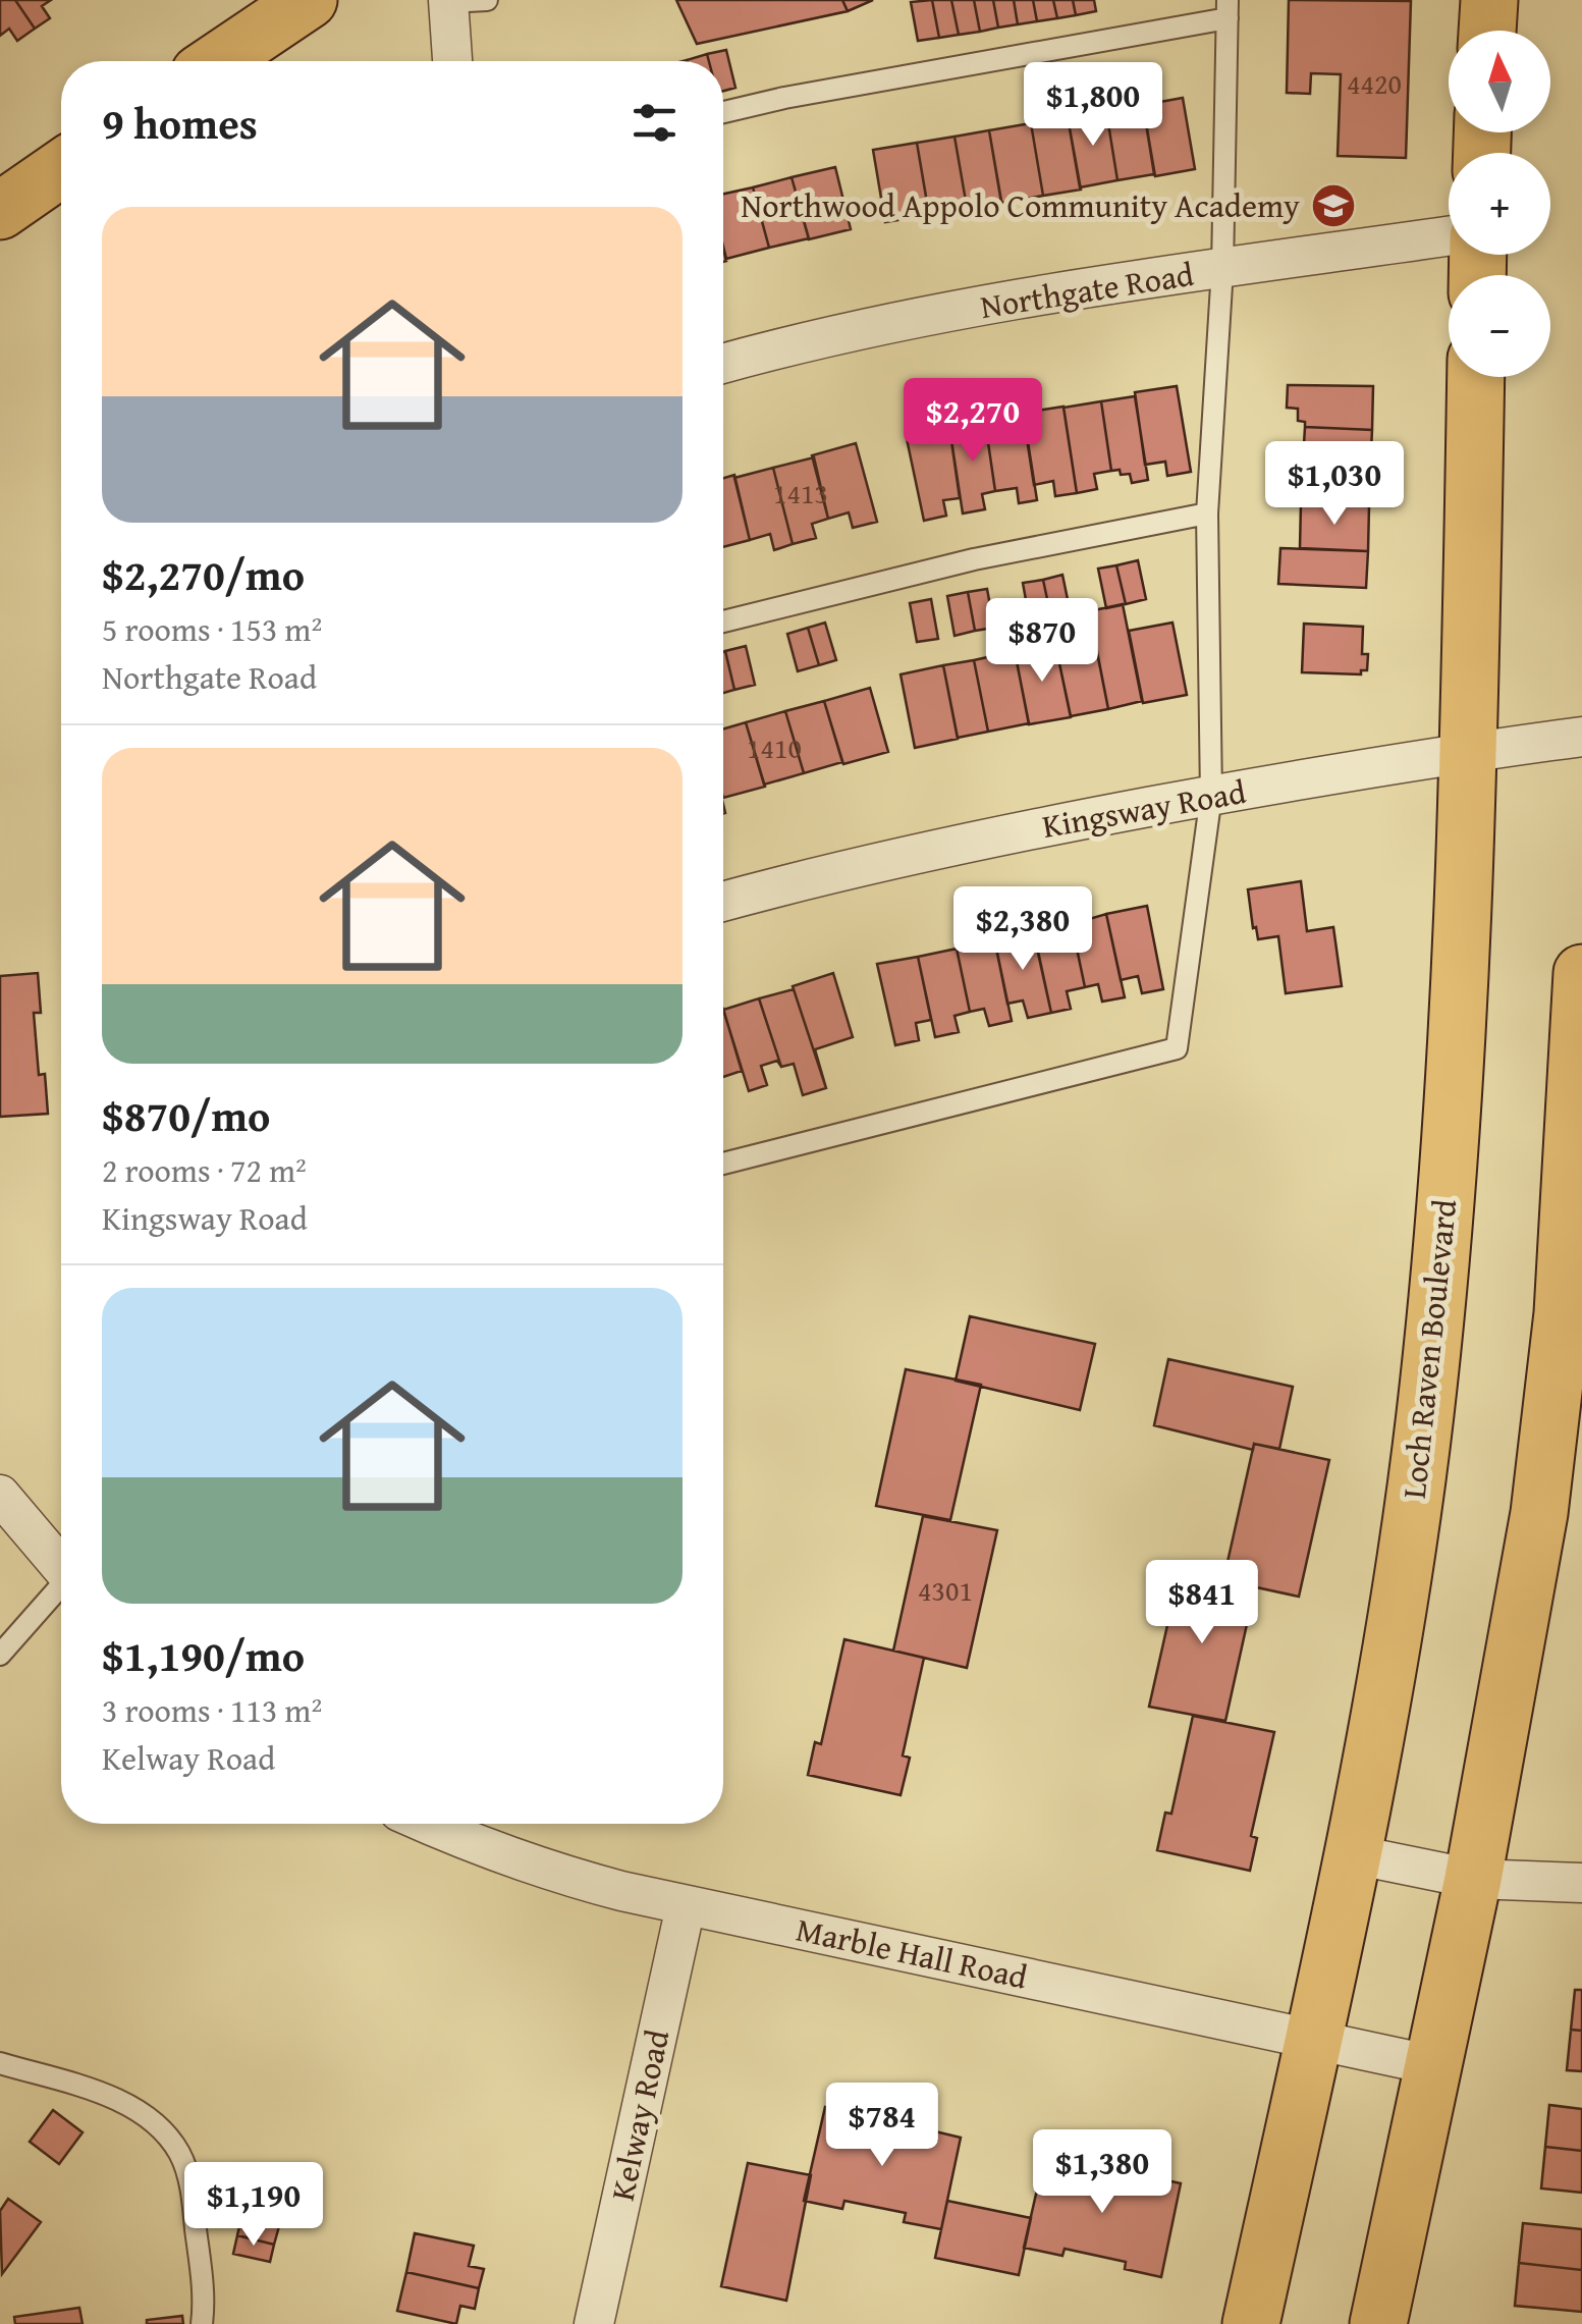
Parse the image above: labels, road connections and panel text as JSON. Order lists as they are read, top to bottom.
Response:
{
  "streets": {
    "main road": ["Loch Raven Boulevard"],
    "street": [
      "Northgate Road",
      "Kingsway Road",
      "Marble Hall Road",
      "Kelway Road"
    ]
  },
  "crossings": [
    ["Kingsway Road", "Loch Raven Boulevard"],
    ["Loch Raven Boulevard", "Marble Hall Road"],
    ["Marble Hall Road", "Kelway Road"]
  ],
  "places": {
    "school or university": ["Northwood Appolo Community Academy"]
  },
  "house_numbers": [
    "4420",
    "1413",
    "1410",
    "4301"
  ],
  "north": "top",
  "page": {
    "map_buttons": ["+", "−"],
    "heading": "9 homes",
    "price": [
      "$1,800",
      "$2,270",
      "$1,030",
      "$870",
      "$2,380",
      "$841",
      "$784",
      "$1,380",
      "$1,190"
    ],
    "list": [
      {
        "name": "$2,270/mo",
        "note": "5 rooms · 153 m² · Northgate Road"
      },
      {
        "name": "$870/mo",
        "note": "2 rooms · 72 m² · Kingsway Road"
      },
      {
        "name": "$1,190/mo",
        "note": "3 rooms · 113 m² · Kelway Road"
      }
    ]
  }
}
